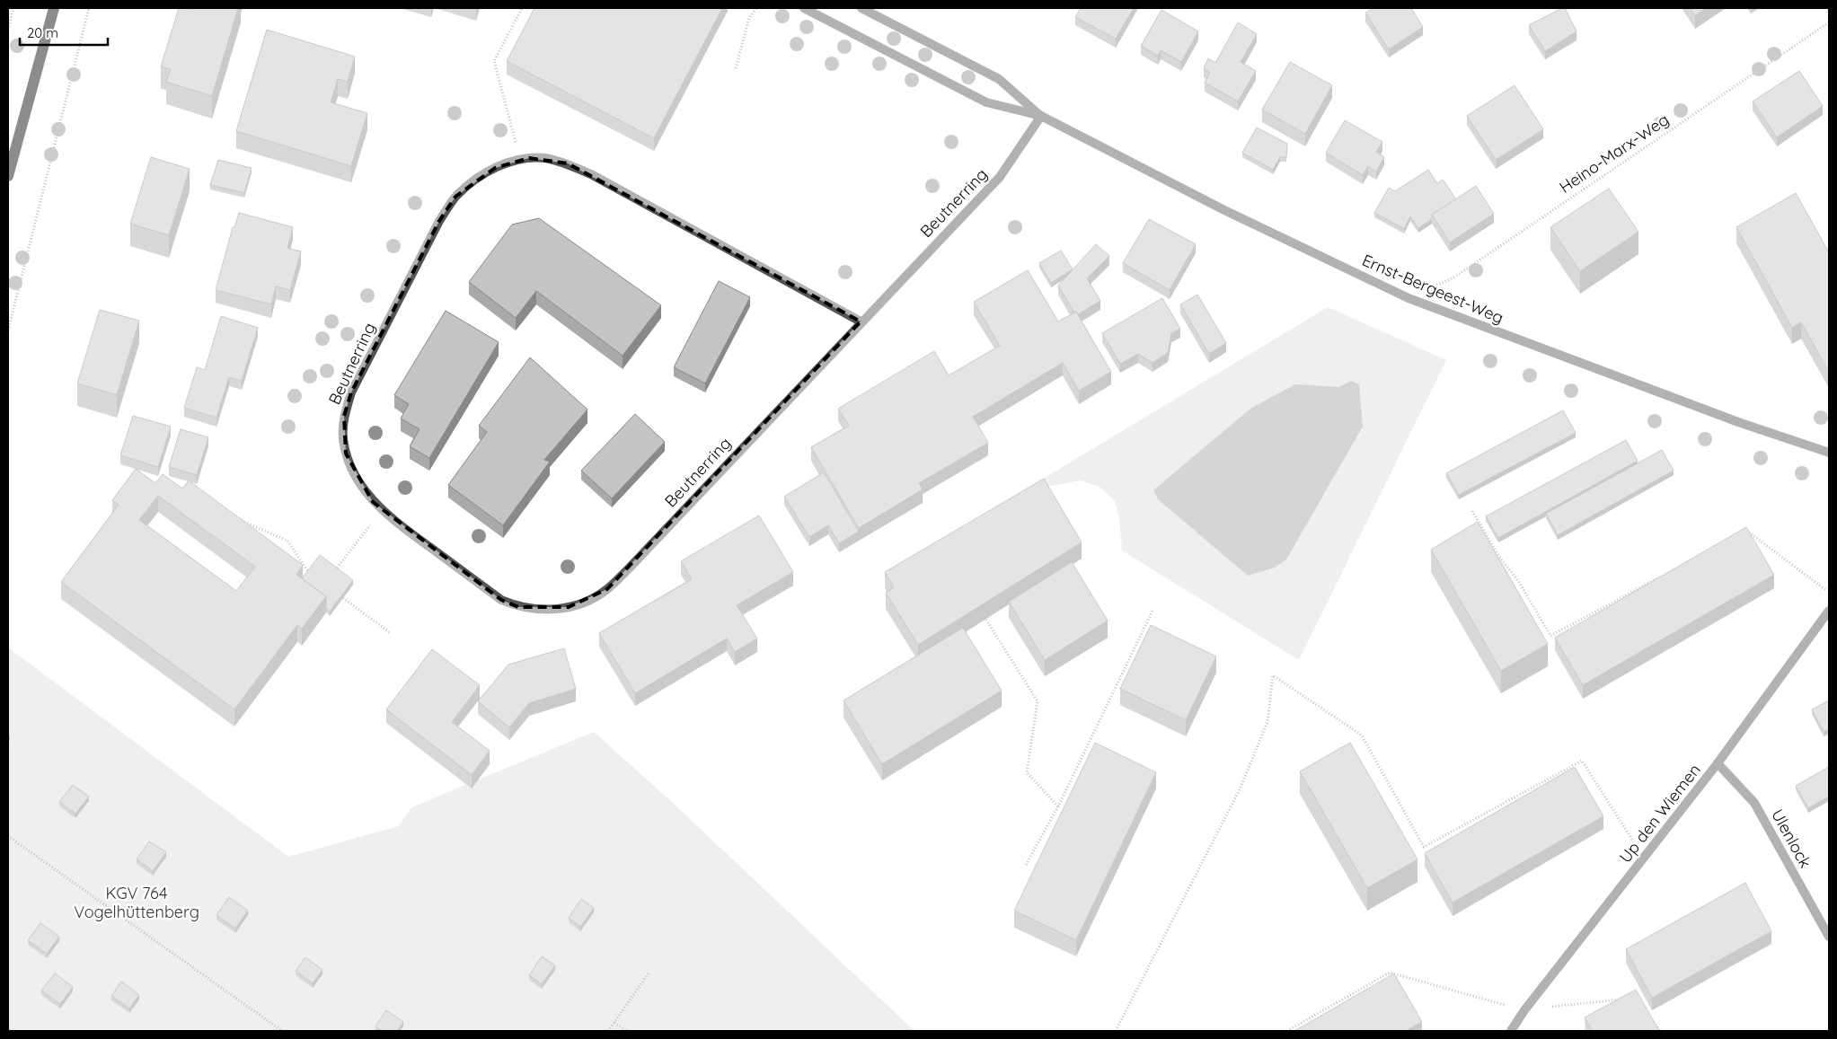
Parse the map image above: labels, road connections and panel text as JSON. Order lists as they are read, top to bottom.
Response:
{
  "streets": {
    "street": [
      "Beutnerring",
      "Ernst-Bergeest-Weg",
      "Up den Wiemen",
      "Ulenlock"
    ],
    "path": ["Heino-Marx-Weg"]
  },
  "crossings": [
    ["Heino-Marx-Weg", "Ernst-Bergeest-Weg"],
    ["Beutnerring", "Ernst-Bergeest-Weg"],
    ["Up den Wiemen", "Ulenlock"]
  ],
  "parks": ["KGV 764 Vogelhüttenberg"],
  "scale_bar": "20 m"
}
